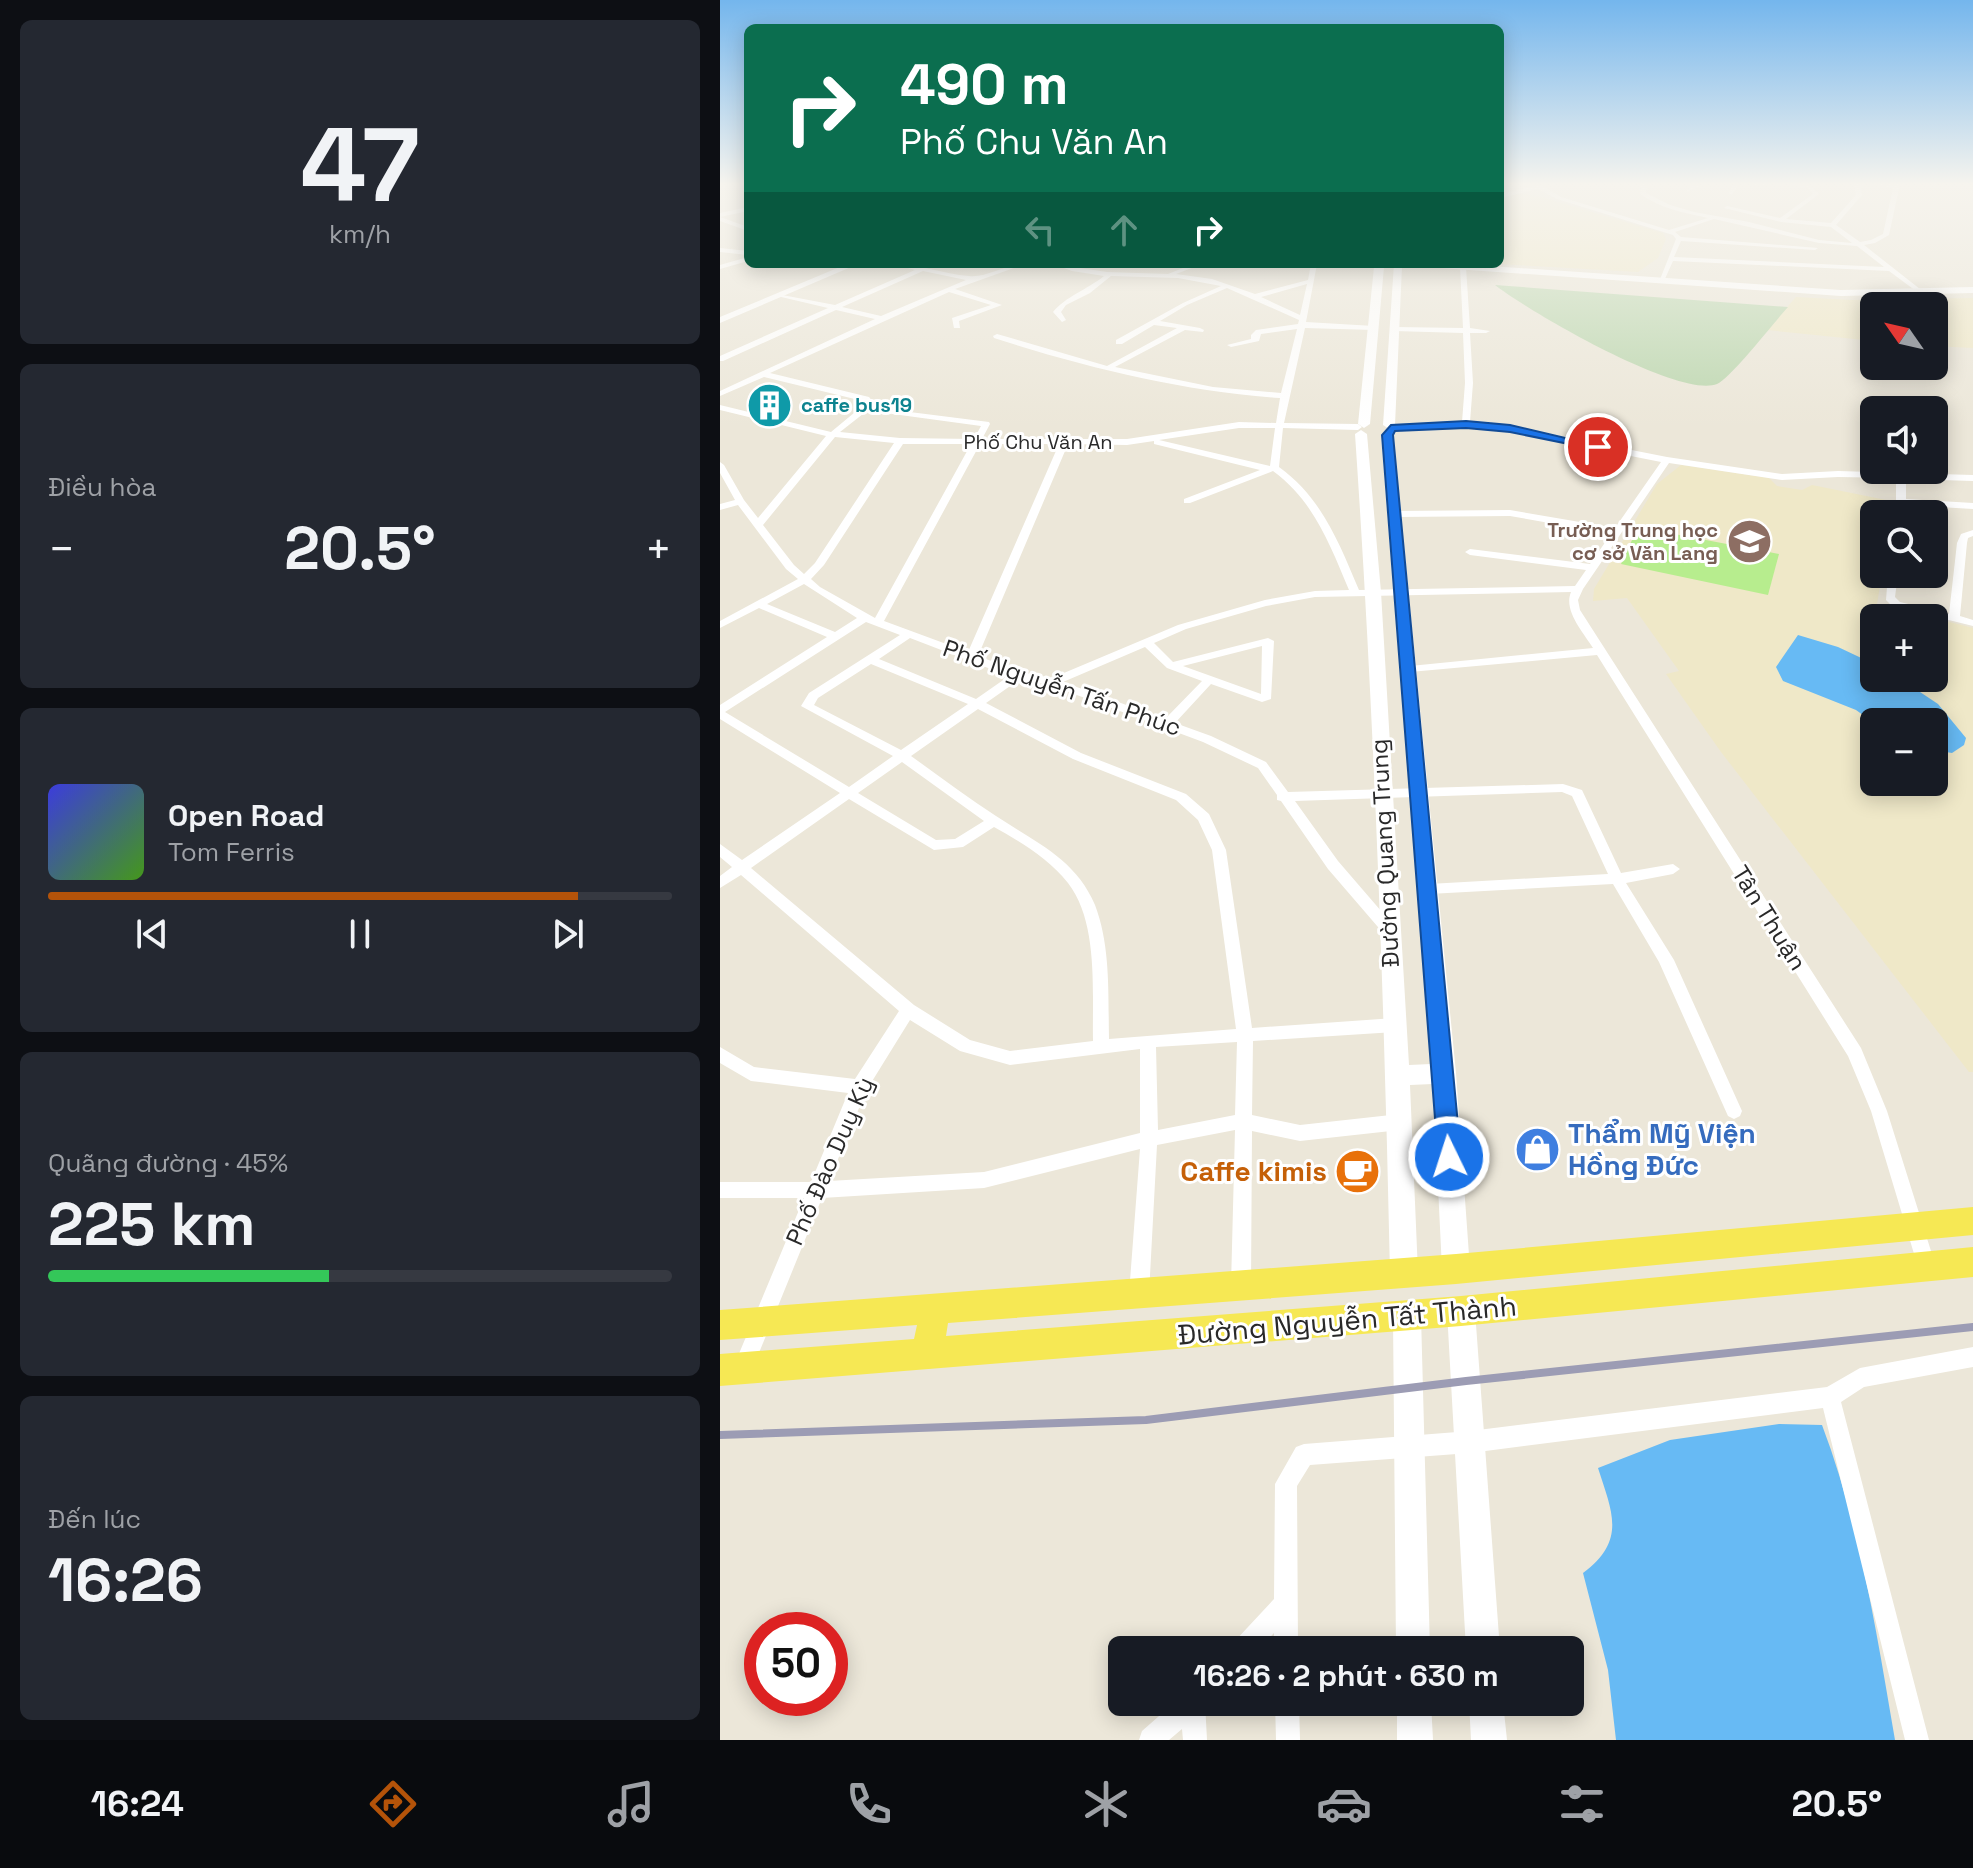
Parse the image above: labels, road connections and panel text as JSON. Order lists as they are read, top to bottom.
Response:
{
  "streets": {
    "main road": ["Đường Quang Trung", "Đường Nguyễn Tất Thành"],
    "street": [
      "Phố Chu Văn An",
      "Phố Nguyễn Tấn Phúc",
      "Tân Thuận",
      "Phố Đào Duy Kỳ"
    ]
  },
  "crossings": [
    ["Phố Chu Văn An", "Đường Quang Trung"],
    ["Phố Nguyễn Tấn Phúc", "Đường Quang Trung"],
    ["Đường Quang Trung", "Đường Nguyễn Tất Thành"],
    ["Tân Thuận", "Đường Nguyễn Tất Thành"],
    ["Phố Đào Duy Kỳ", "Đường Nguyễn Tất Thành"]
  ],
  "places": {
    "building": ["caffe bus19"],
    "school or university": ["Trường Trung học cơ sở Văn Lang"],
    "shop": ["Thẩm Mỹ Viện Hồng Đức"],
    "cafe": ["Caffe kimis"]
  },
  "north": "top left",
  "page": {
    "tile": [
      ["47", "km/h"],
      "Điều hòa",
      ["Quãng đường · 45%", "225 km"],
      ["Đến lúc", "16:26"]
    ],
    "turn": ["490 m", "Phố Chu Văn An"],
    "map_buttons": ["+", "−"],
    "heat": ["−", "20.5°", "+"],
    "song": ["Open Road", "Tom Ferris"],
    "limit": "50",
    "trip": "16:26 · 2 phút · 630 m",
    "tabs": ["16:24", "20.5°"]
  }
}
